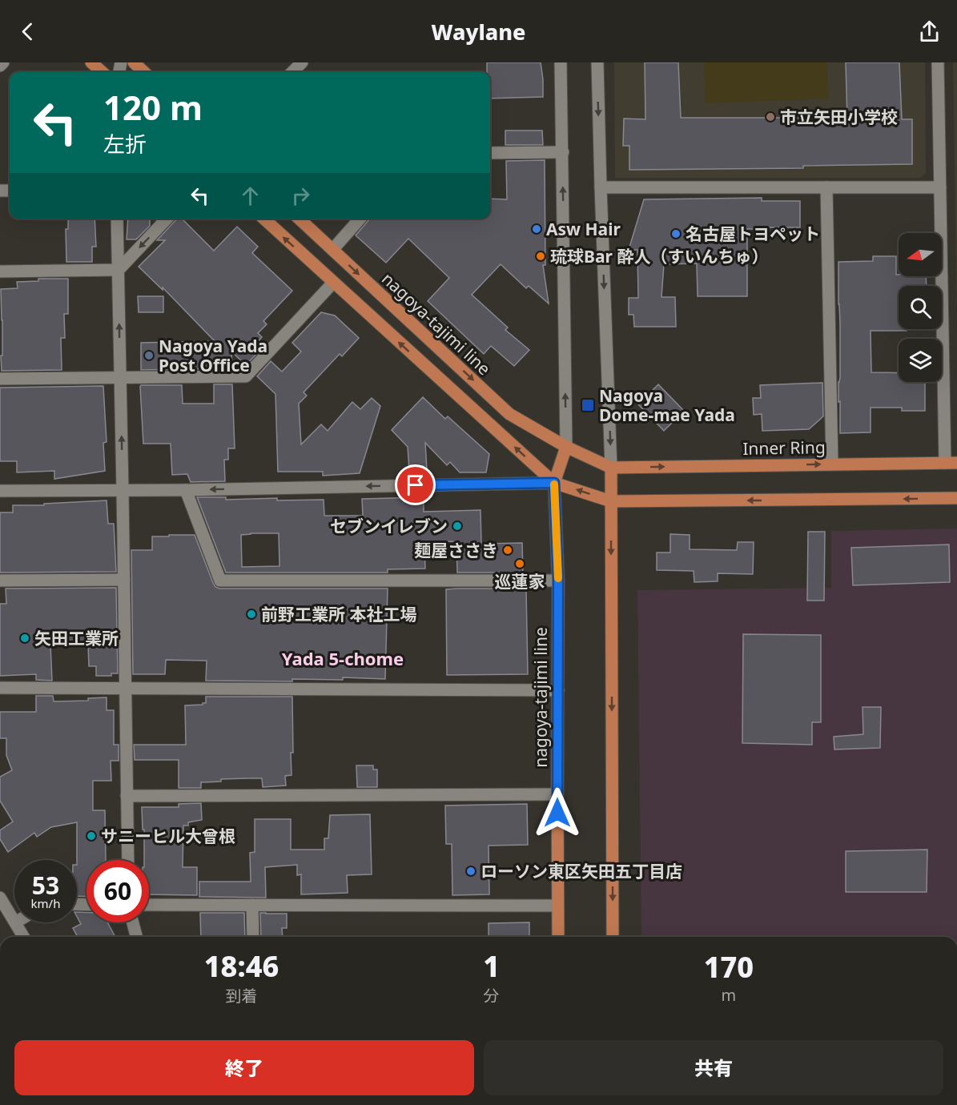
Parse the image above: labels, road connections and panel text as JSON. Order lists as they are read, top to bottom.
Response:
{
  "streets": {
    "main road": ["nagoya-tajimi line", "Inner Ring"]
  },
  "crossings": [
    ["nagoya-tajimi line", "Inner Ring"]
  ],
  "districts": ["Yada 5-chome"],
  "places": {
    "other": [
      "市立矢田小学校",
      "Asw Hair",
      "名古屋トヨペット",
      "琉球Bar 酔人（すいんちゅ）",
      "Nagoya Yada Post Office",
      "セブンイレブン",
      "麺屋ささき",
      "巡蓮家",
      "前野工業所 本社工場",
      "矢田工業所",
      "サニーヒル大曾根",
      "ローソン東区矢田五丁目店"
    ],
    "transit": ["Nagoya Dome-mae Yada"]
  },
  "north": "left",
  "page": {
    "header": "Waylane",
    "turn": ["120 m", "左折"],
    "speed": "53 km/h",
    "limit": "60",
    "eta": [
      "18:46",
      "到着",
      "1",
      "分",
      "170",
      "m"
    ],
    "buttons": ["終了", "共有"]
  }
}
